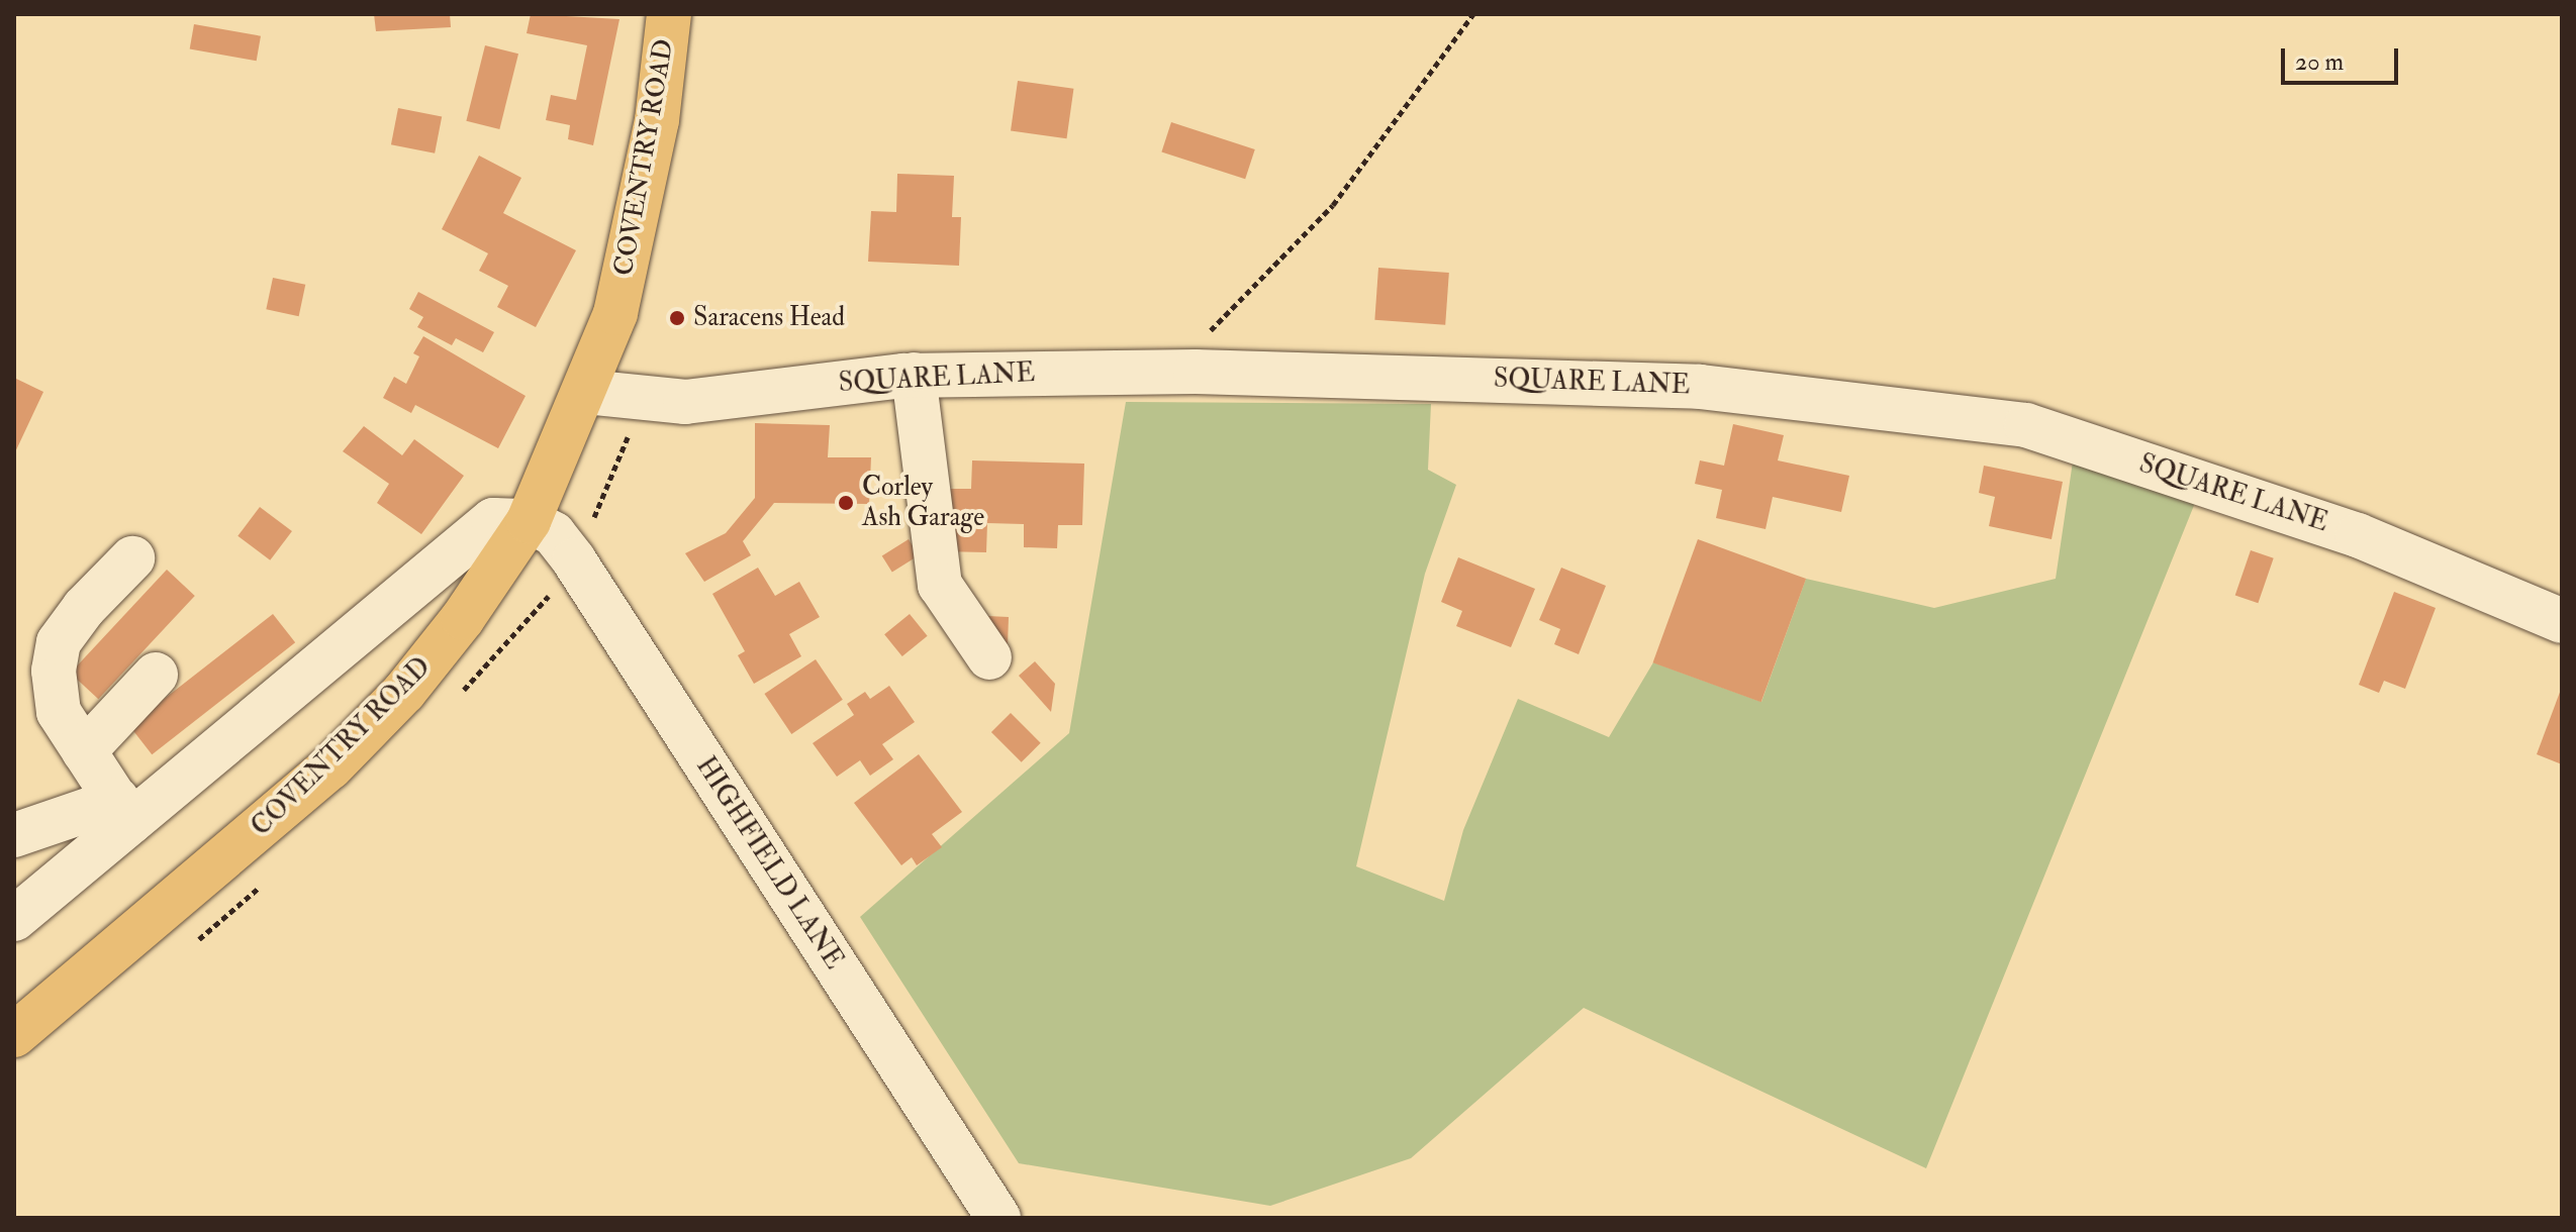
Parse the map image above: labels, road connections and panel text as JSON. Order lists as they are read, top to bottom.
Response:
{
  "streets": {
    "main road": ["COVENTRY ROAD"],
    "street": ["SQUARE LANE", "HIGHFIELD LANE"]
  },
  "crossings": [
    ["COVENTRY ROAD", "SQUARE LANE"],
    ["COVENTRY ROAD", "HIGHFIELD LANE"]
  ],
  "places": ["Saracens Head", "Corley Ash Garage"],
  "scale_bar": "20 m"
}
